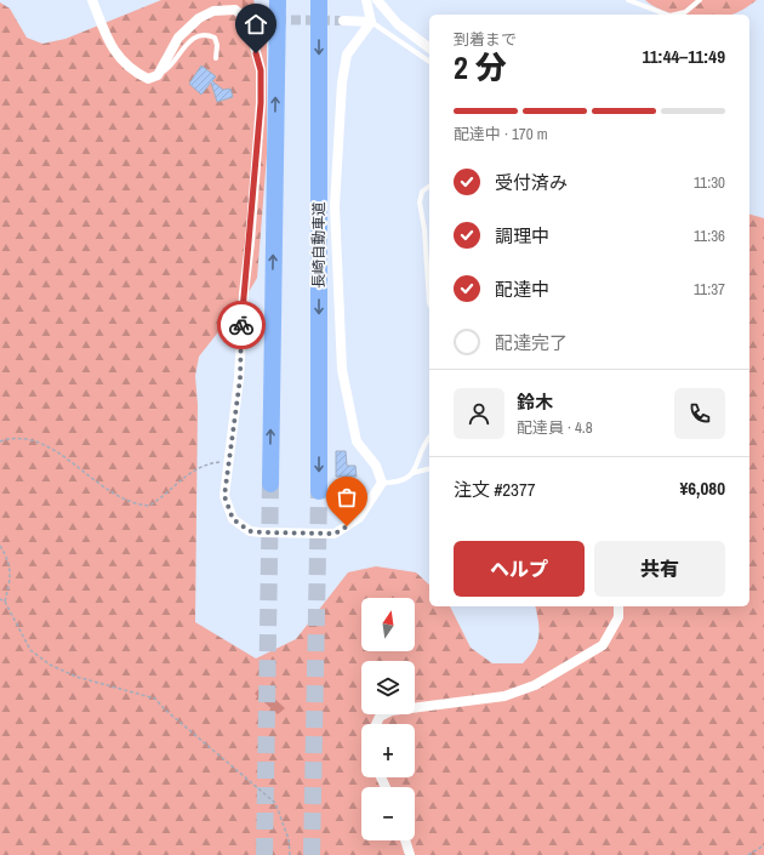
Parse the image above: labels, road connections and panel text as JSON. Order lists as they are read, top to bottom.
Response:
{
  "streets": {
    "highway": ["長崎自動車道"]
  },
  "north": "top",
  "page": {
    "heading": ["2 分", "到着まで", "11:44–11:49"],
    "panel": [
      "鈴木",
      "配達員 · 4.8",
      "注文 #2377",
      "¥6,080"
    ],
    "bar": "配達中 · 170 m",
    "list": [
      ["受付済み", "11:30"],
      ["調理中", "11:36"],
      ["配達中", "11:37"],
      "配達完了"
    ],
    "buttons": ["ヘルプ", "共有"],
    "map_buttons": ["+", "−"]
  }
}
